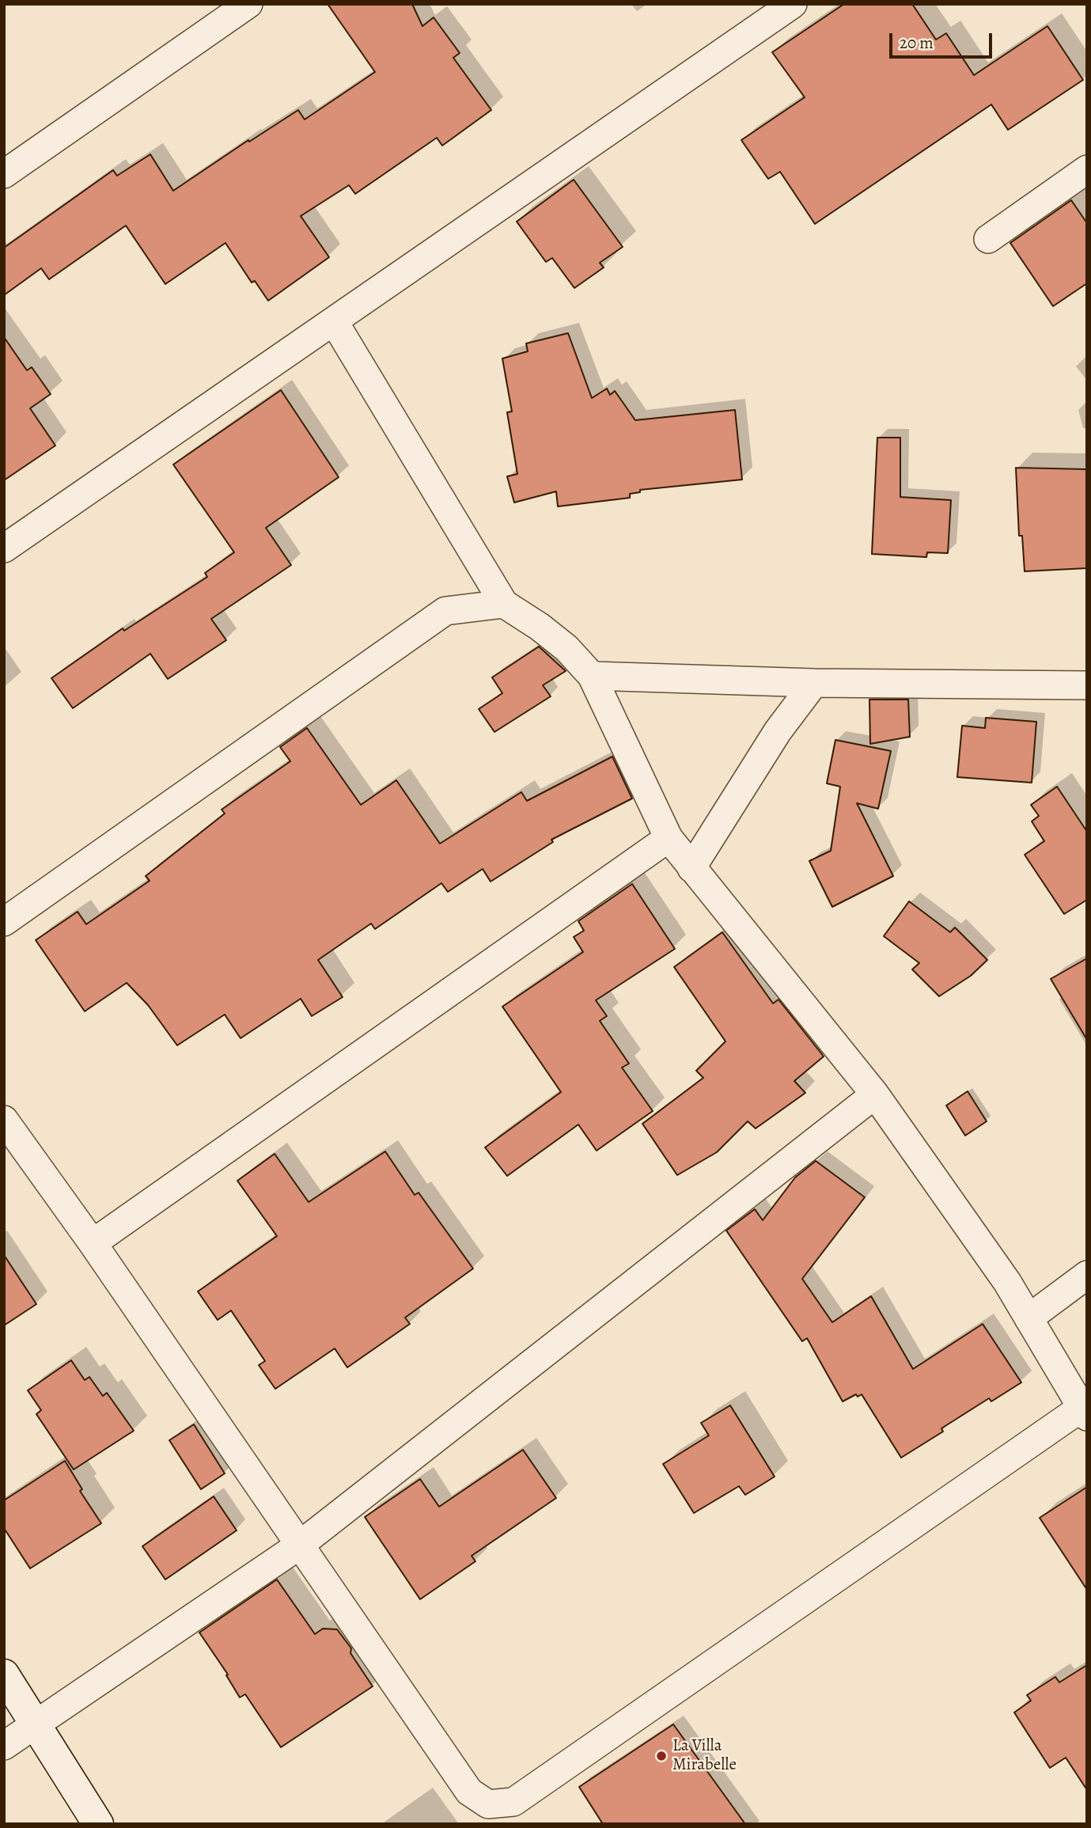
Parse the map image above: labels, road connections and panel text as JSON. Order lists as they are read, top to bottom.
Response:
{
  "places": ["La Villa Mirabelle"],
  "scale_bar": "20 m"
}
